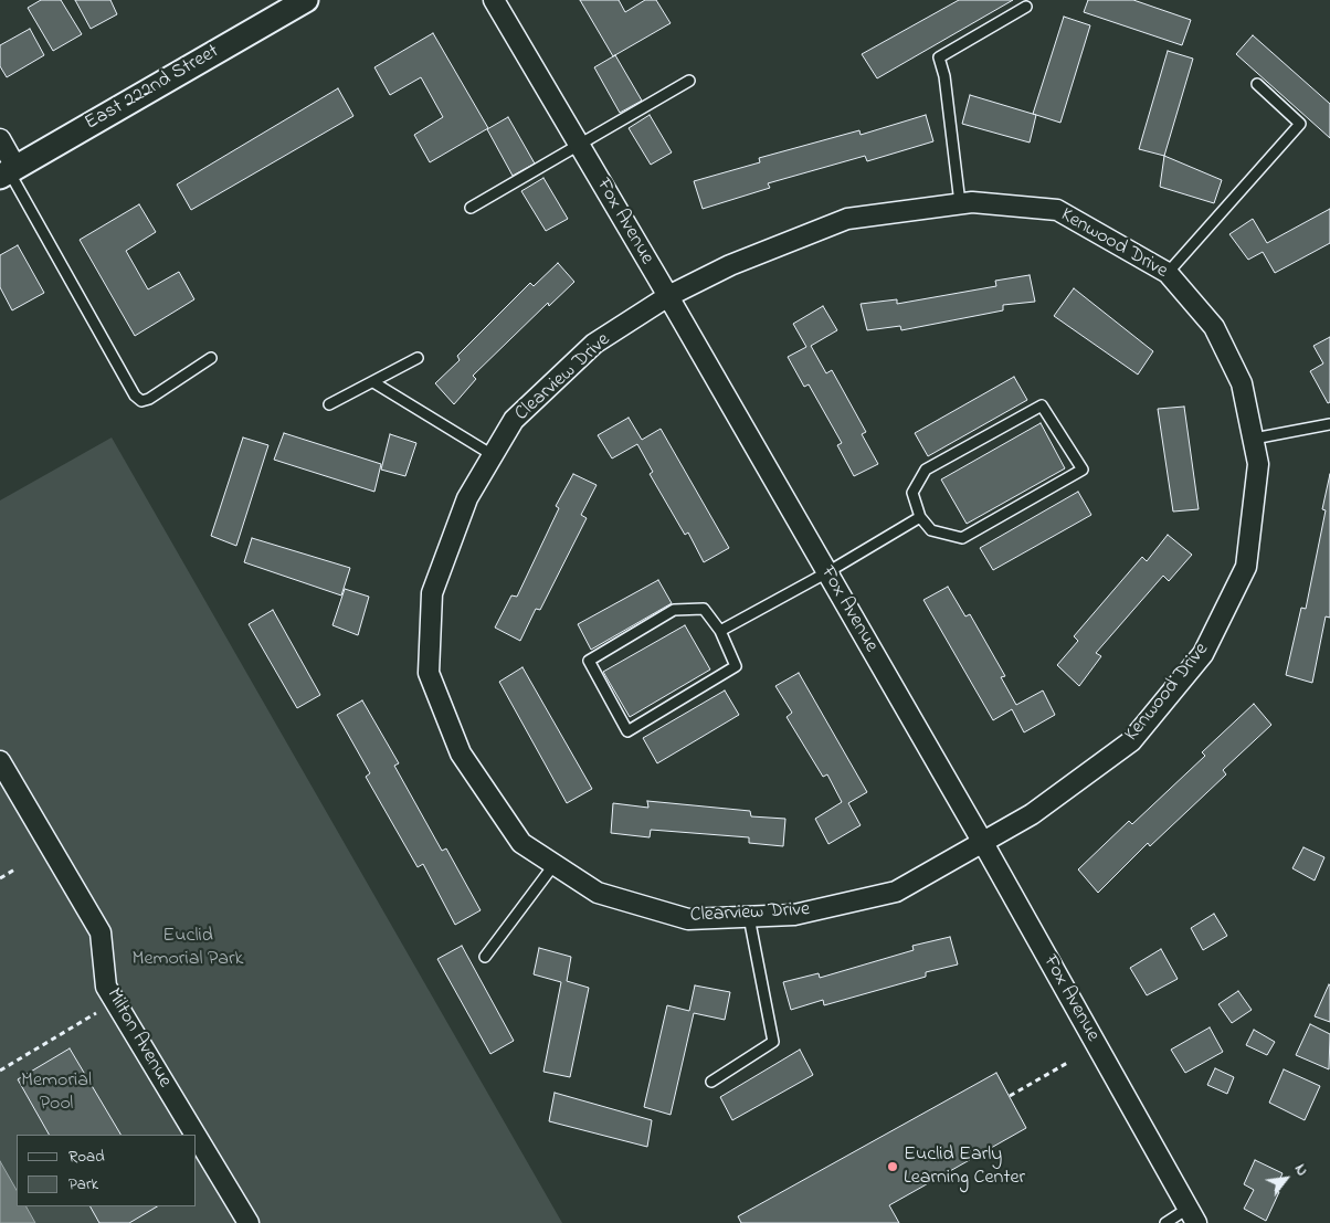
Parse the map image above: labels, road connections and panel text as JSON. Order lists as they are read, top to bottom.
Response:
{
  "streets": {
    "street": [
      "East 222nd Street",
      "Fox Avenue",
      "Kenwood Drive",
      "Clearview Drive",
      "Milton Avenue"
    ]
  },
  "crossings": [
    ["Fox Avenue", "Kenwood Drive"],
    ["Fox Avenue", "Clearview Drive"],
    ["Kenwood Drive", "Clearview Drive"]
  ],
  "parks": ["Euclid Memorial Park", "Memorial Pool"],
  "places": ["Euclid Early Learning Center"],
  "legend": ["Road", "Park"],
  "north": "top right"
}
